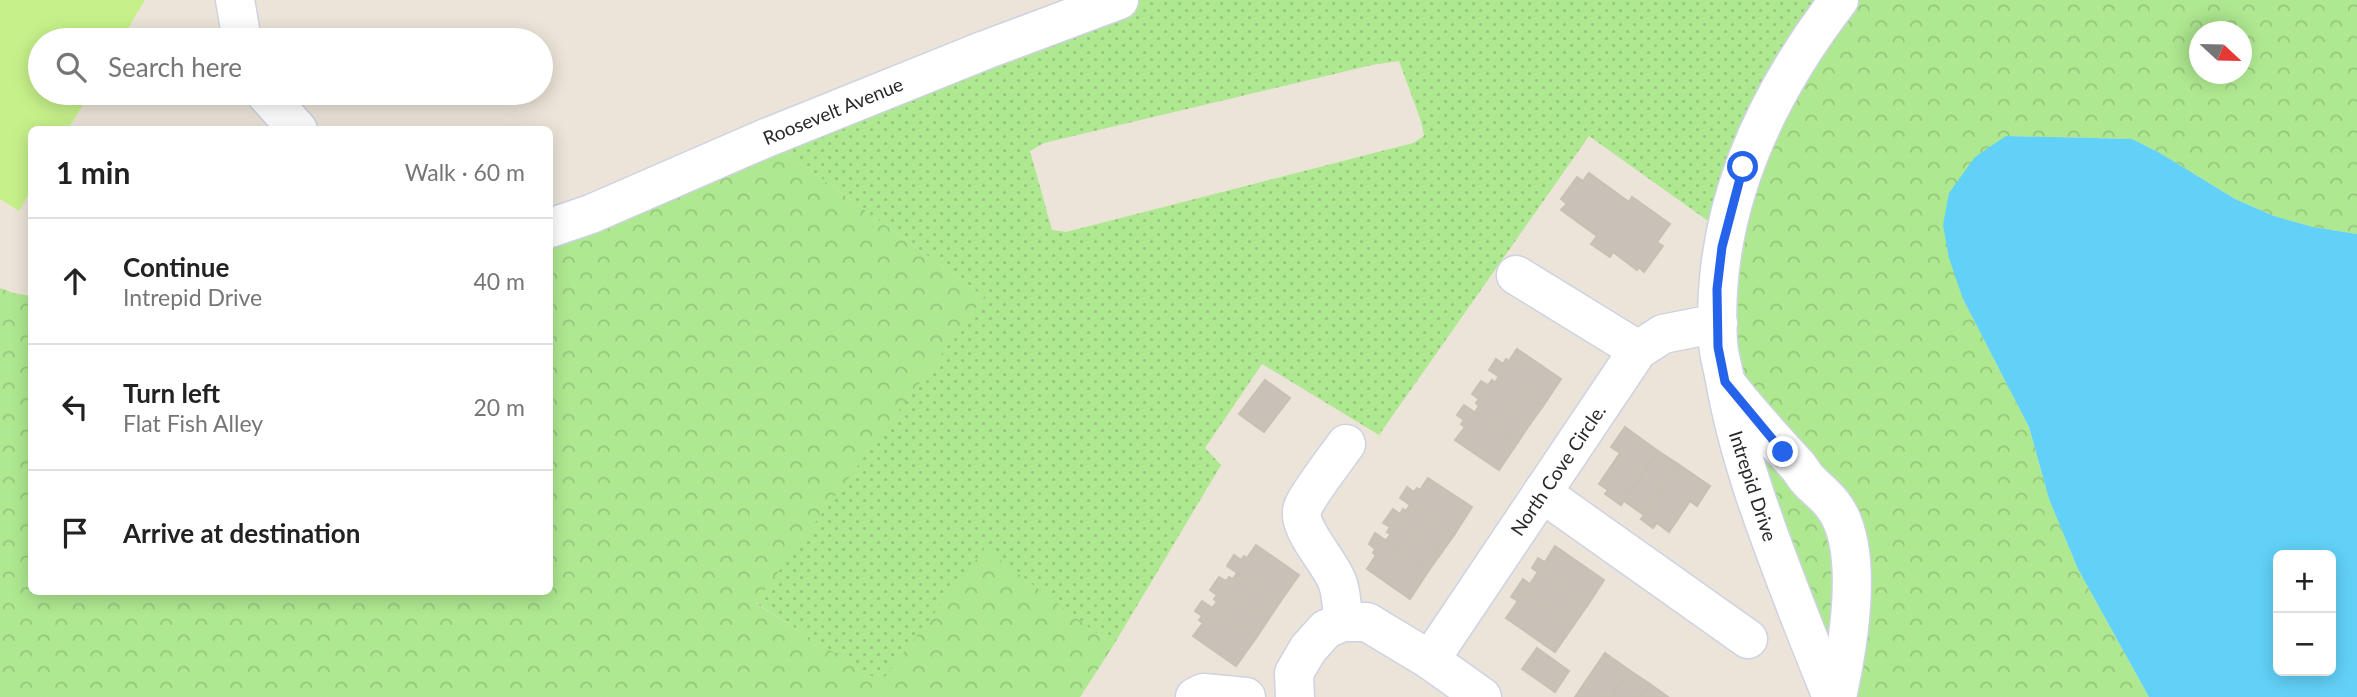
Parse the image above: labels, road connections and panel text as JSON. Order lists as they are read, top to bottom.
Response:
{
  "streets": {
    "street": ["Roosevelt Avenue", "North Cove Circle.", "Intrepid Drive"]
  },
  "crossings": [
    ["North Cove Circle.", "Intrepid Drive"]
  ],
  "north": "right",
  "page": {
    "search": "Search here",
    "heading": ["1 min", "Walk · 60 m"],
    "list": [
      ["Continue", "Intrepid Drive", "40 m"],
      ["Turn left", "Flat Fish Alley", "20 m"],
      "Arrive at destination"
    ],
    "map_buttons": ["+", "−"]
  }
}
